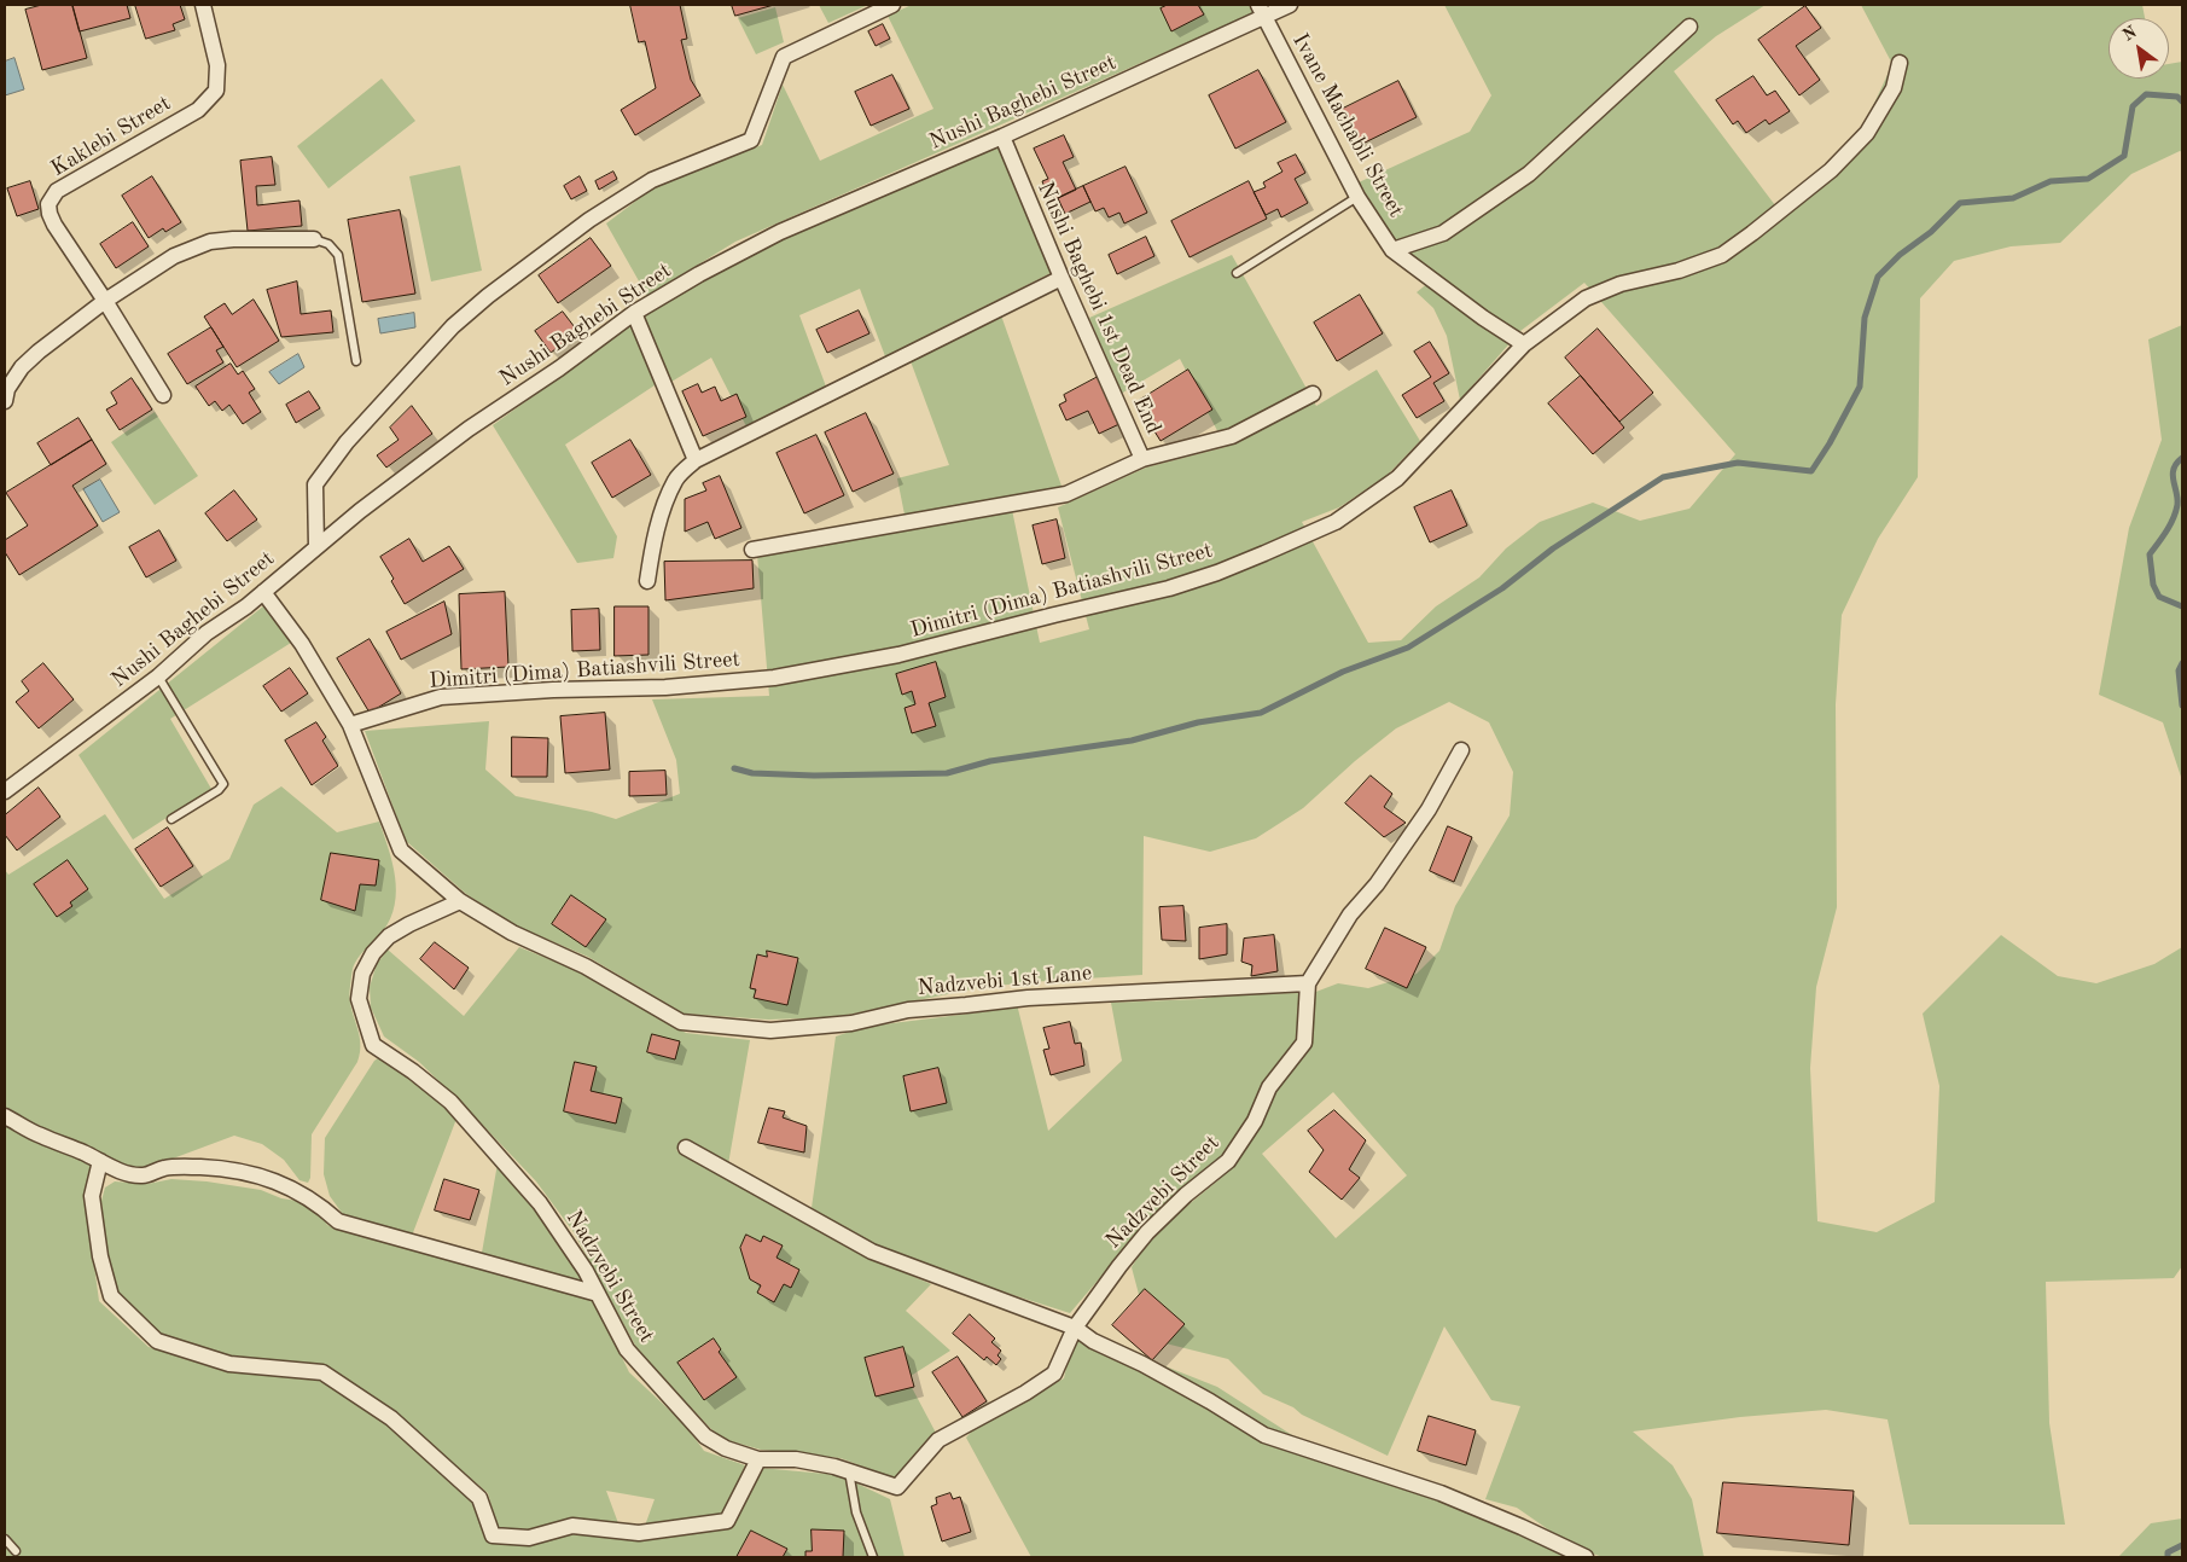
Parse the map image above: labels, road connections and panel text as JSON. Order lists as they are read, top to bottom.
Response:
{
  "streets": {
    "street": [
      "Nushi Baghebi Street",
      "Ivane Machabli Street",
      "Kaklebi Street",
      "Nushi Baghebi 1st Dead End",
      "Dimitri (Dima) Batiashvili Street",
      "Nadzvebi 1st Lane",
      "Nadzvebi Street"
    ]
  },
  "crossings": [
    ["Nushi Baghebi Street", "Ivane Machabli Street"],
    ["Nushi Baghebi Street", "Nushi Baghebi 1st Dead End"],
    ["Ivane Machabli Street", "Dimitri (Dima) Batiashvili Street"],
    ["Nadzvebi 1st Lane", "Nadzvebi Street"]
  ],
  "north": "top left"
}
